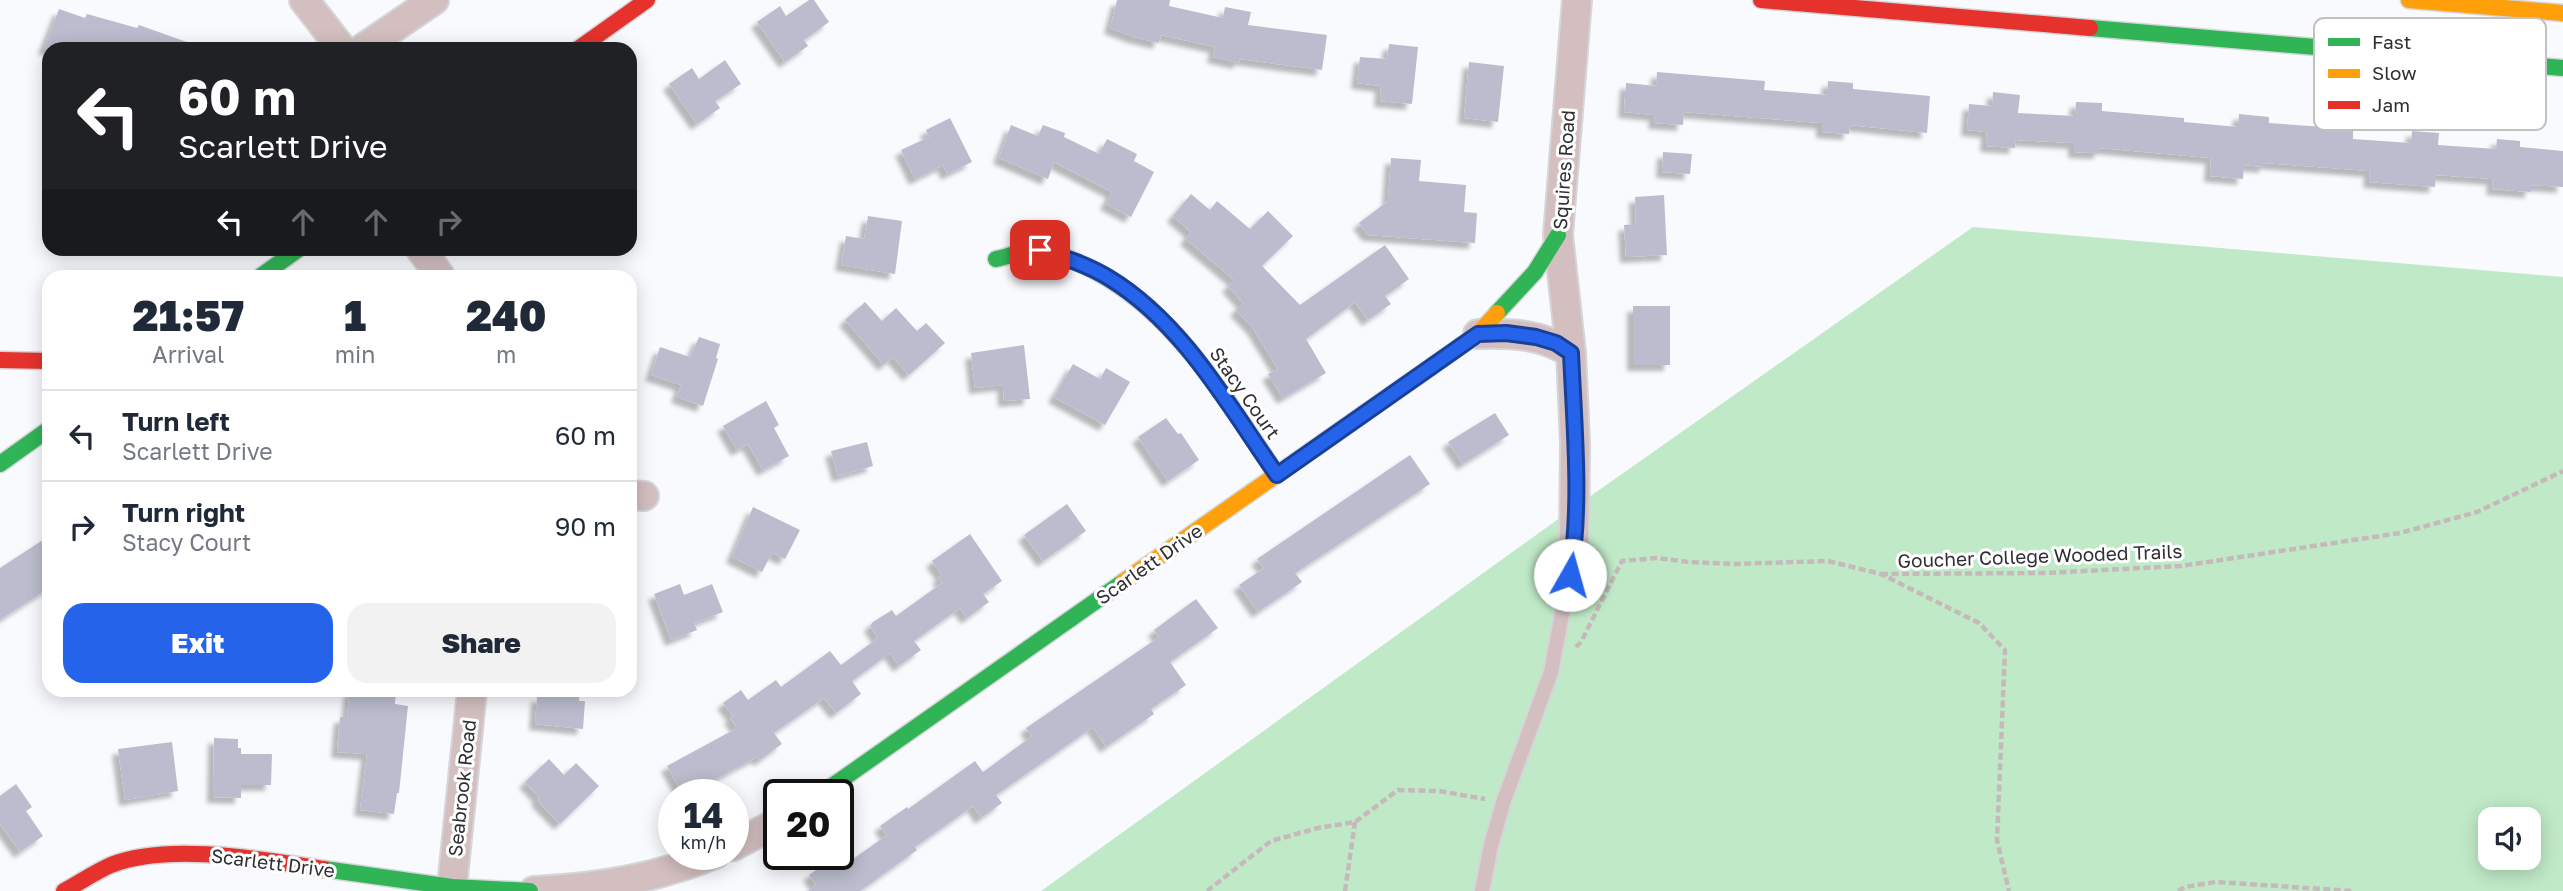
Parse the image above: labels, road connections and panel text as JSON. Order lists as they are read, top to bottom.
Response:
{
  "streets": {
    "street": [
      "Squires Road",
      "Stacy Court",
      "Scarlett Drive",
      "Seabrook Road"
    ],
    "path": ["Goucher College Wooded Trails"]
  },
  "crossings": [
    ["Squires Road", "Scarlett Drive"],
    ["Stacy Court", "Scarlett Drive"],
    ["Scarlett Drive", "Seabrook Road"]
  ],
  "legend": ["Fast", "Slow", "Jam"],
  "page": {
    "turn": ["60 m", "Scarlett Drive"],
    "eta": [
      "21:57",
      "Arrival",
      "1",
      "min",
      "240",
      "m"
    ],
    "list": [
      {
        "name": "Turn left",
        "note": "Scarlett Drive",
        "value": "60 m"
      },
      {
        "name": "Turn right",
        "note": "Stacy Court",
        "value": "90 m"
      }
    ],
    "buttons": ["Exit", "Share"],
    "speed": "14 km/h",
    "limit": "20"
  }
}
